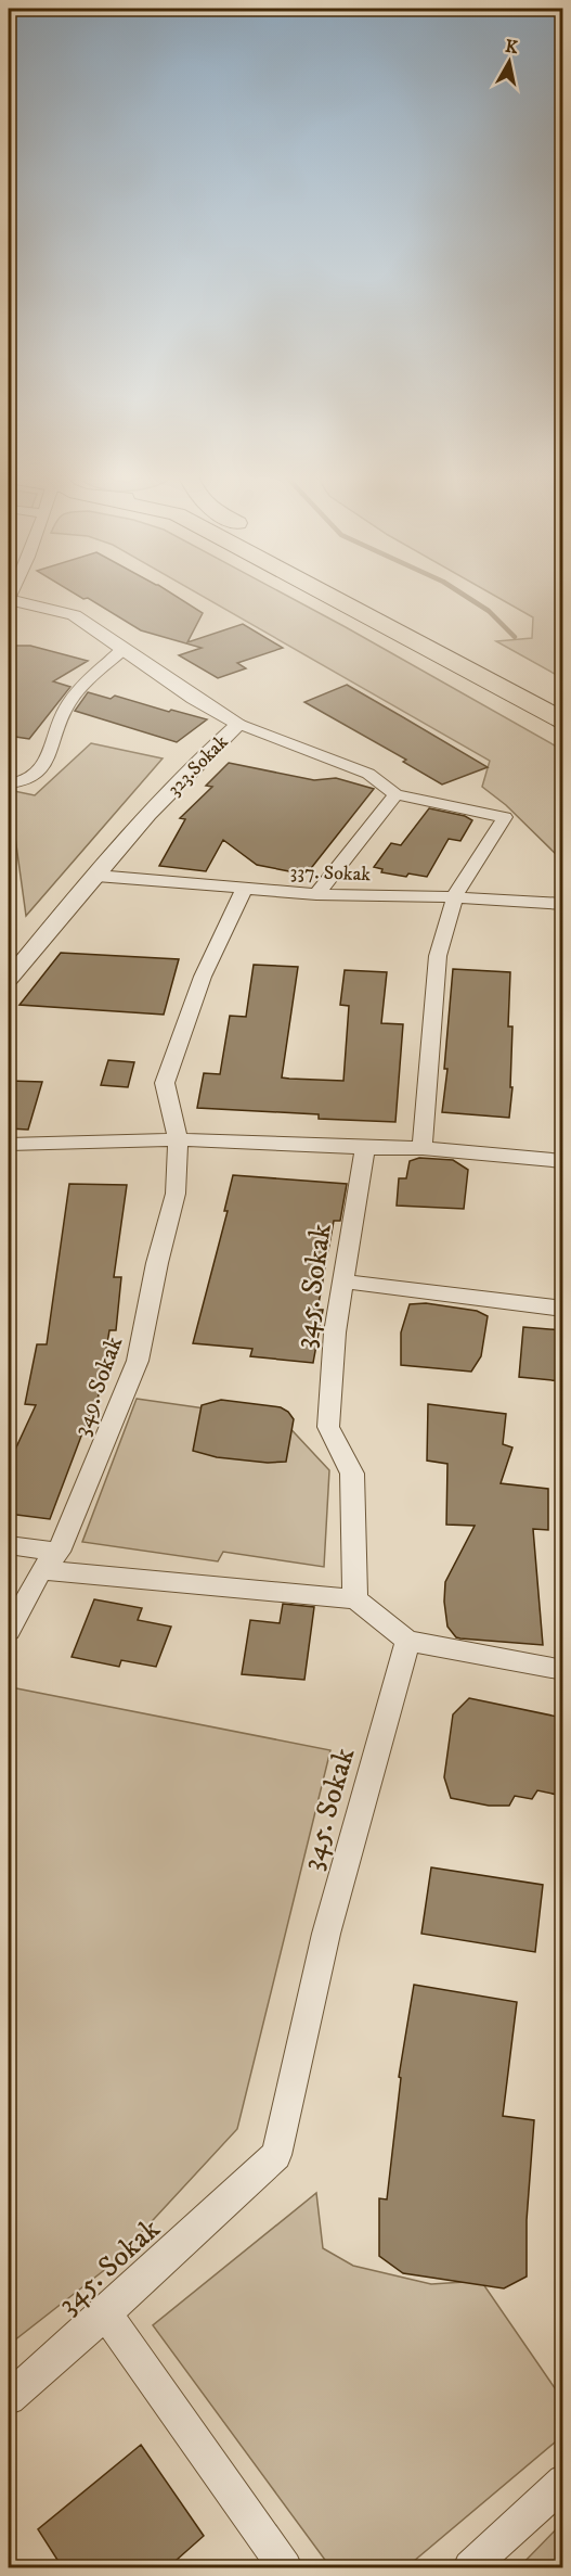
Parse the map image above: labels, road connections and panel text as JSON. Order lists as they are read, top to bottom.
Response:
{
  "streets": {
    "street": [
      "323.Sokak",
      "337. Sokak",
      "345. Sokak",
      "349. Sokak"
    ]
  },
  "crossings": [
    ["323.Sokak", "337. Sokak"],
    ["337. Sokak", "349. Sokak"]
  ],
  "north": "top"
}
